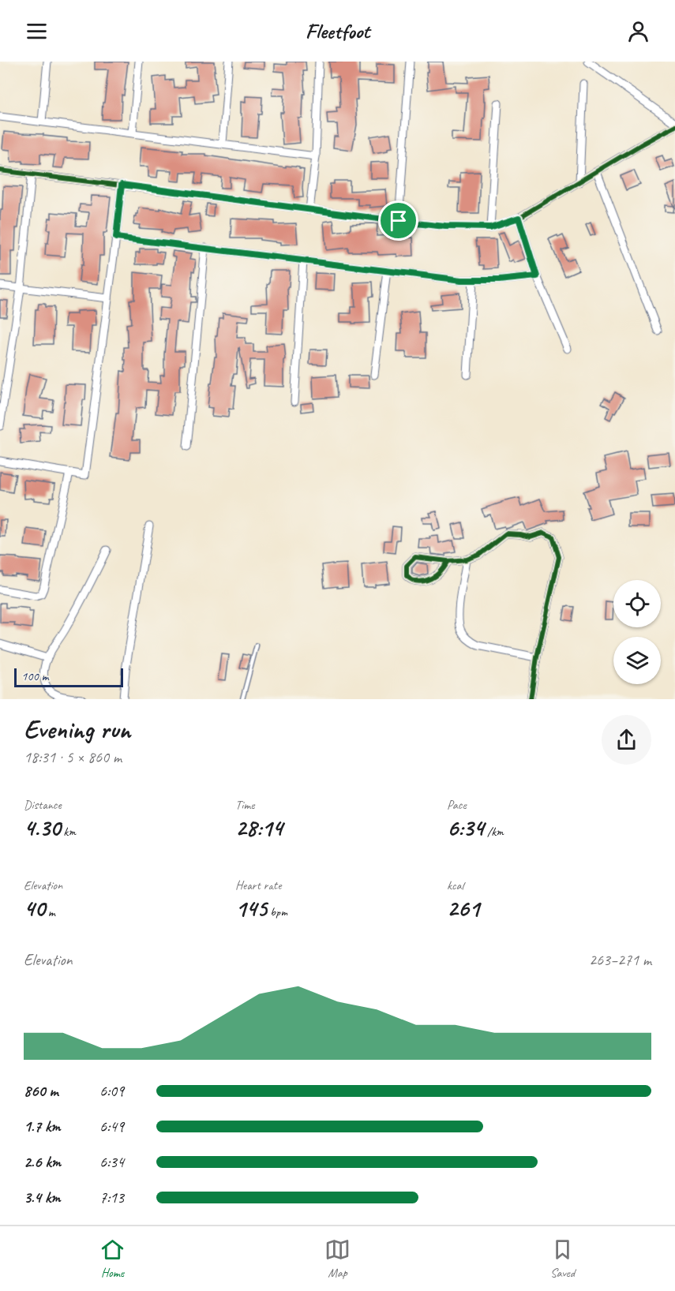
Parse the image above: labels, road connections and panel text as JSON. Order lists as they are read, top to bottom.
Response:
{
  "scale_bar": "100 m",
  "page": {
    "header": "Fleetfoot",
    "scale": "100 m",
    "heading": ["Evening run", "18:31 · 5 × 860 m"],
    "stats": [
      ["Distance", "4.30 km"],
      ["Time", "28:14"],
      ["Pace", "6:34 /km"],
      ["Elevation", "40 m"],
      ["Heart rate", "145 bpm"],
      ["kcal", "261"]
    ],
    "chart": ["Elevation", "263–271 m"],
    "list": [
      {
        "name": "860 m",
        "note": "6:09"
      },
      {
        "name": "1.7 km",
        "note": "6:49"
      },
      {
        "name": "2.6 km",
        "note": "6:34"
      },
      {
        "name": "3.4 km",
        "note": "7:13"
      }
    ],
    "tabs": ["Home", "Map", "Saved"]
  }
}
